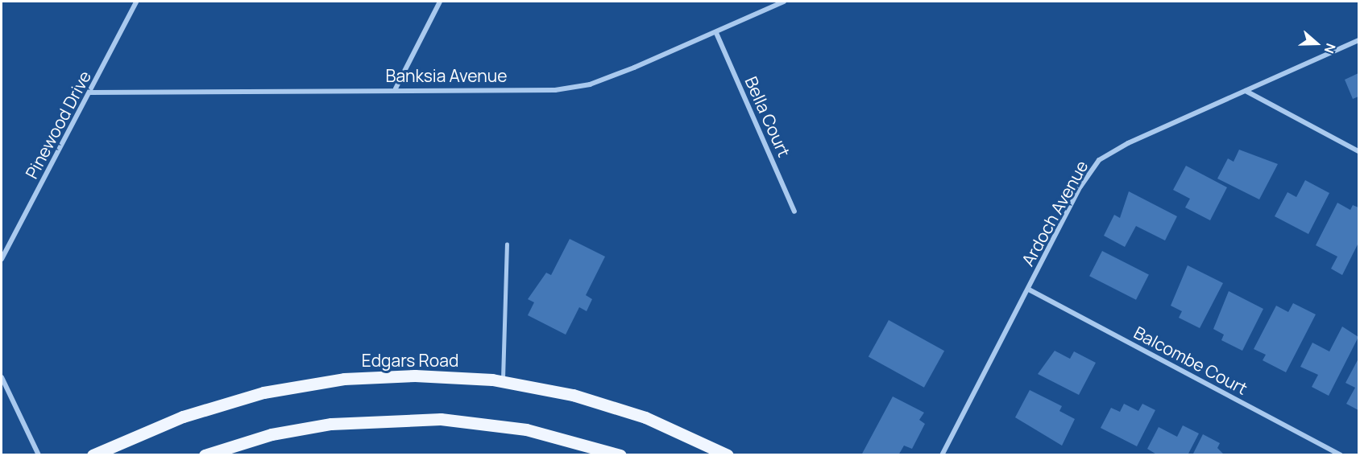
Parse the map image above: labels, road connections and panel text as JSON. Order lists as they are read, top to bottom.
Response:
{
  "streets": {
    "main road": ["Edgars Road"],
    "street": [
      "Banksia Avenue",
      "Bella Court",
      "Pinewood Drive",
      "Ardoch Avenue",
      "Balcombe Court"
    ]
  },
  "crossings": [
    ["Banksia Avenue", "Bella Court"],
    ["Banksia Avenue", "Pinewood Drive"],
    ["Ardoch Avenue", "Balcombe Court"]
  ],
  "north": "right"
}
